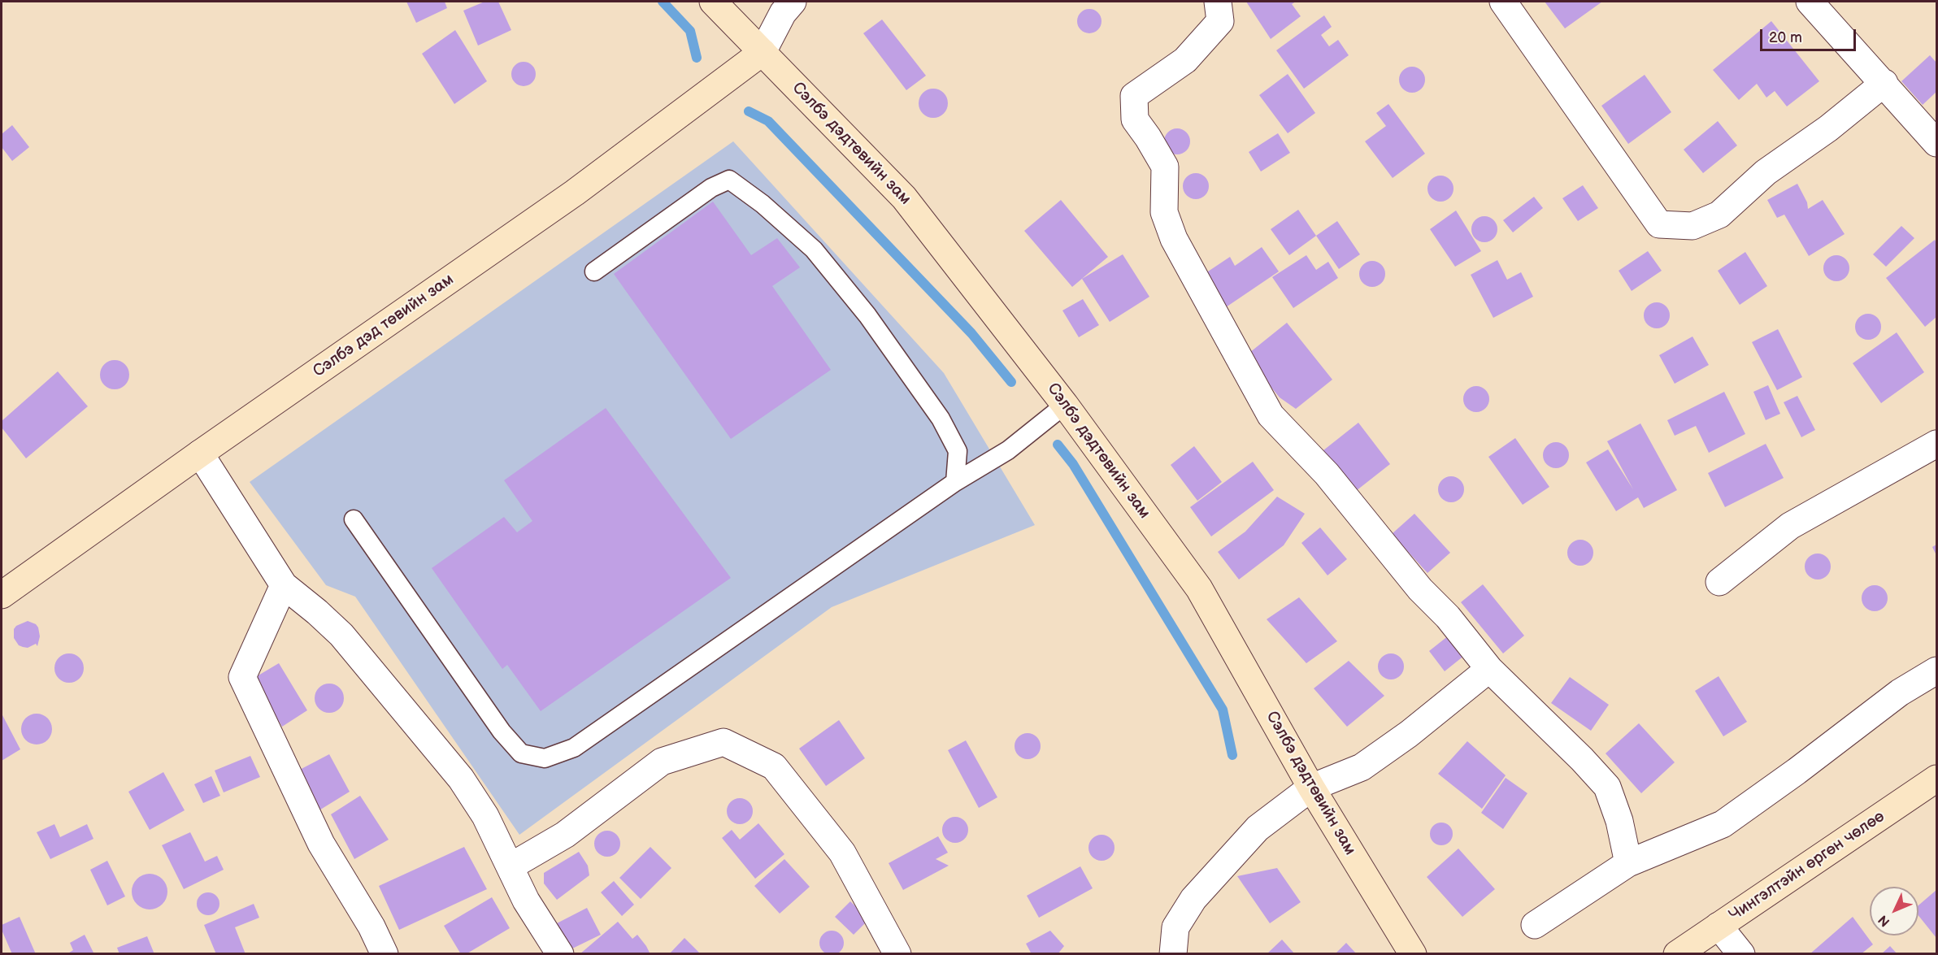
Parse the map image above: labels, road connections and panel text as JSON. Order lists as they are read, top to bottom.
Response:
{
  "streets": {
    "street": ["Сэлбэ дэдтөвийн зам", "Сэлбэ дэд төвийн зам", "Чингэлтэйн өргөн чөлөө"]
  },
  "crossings": [
    ["Сэлбэ дэдтөвийн зам", "Сэлбэ дэд төвийн зам"]
  ],
  "scale_bar": "20 m",
  "north": "bottom left"
}
